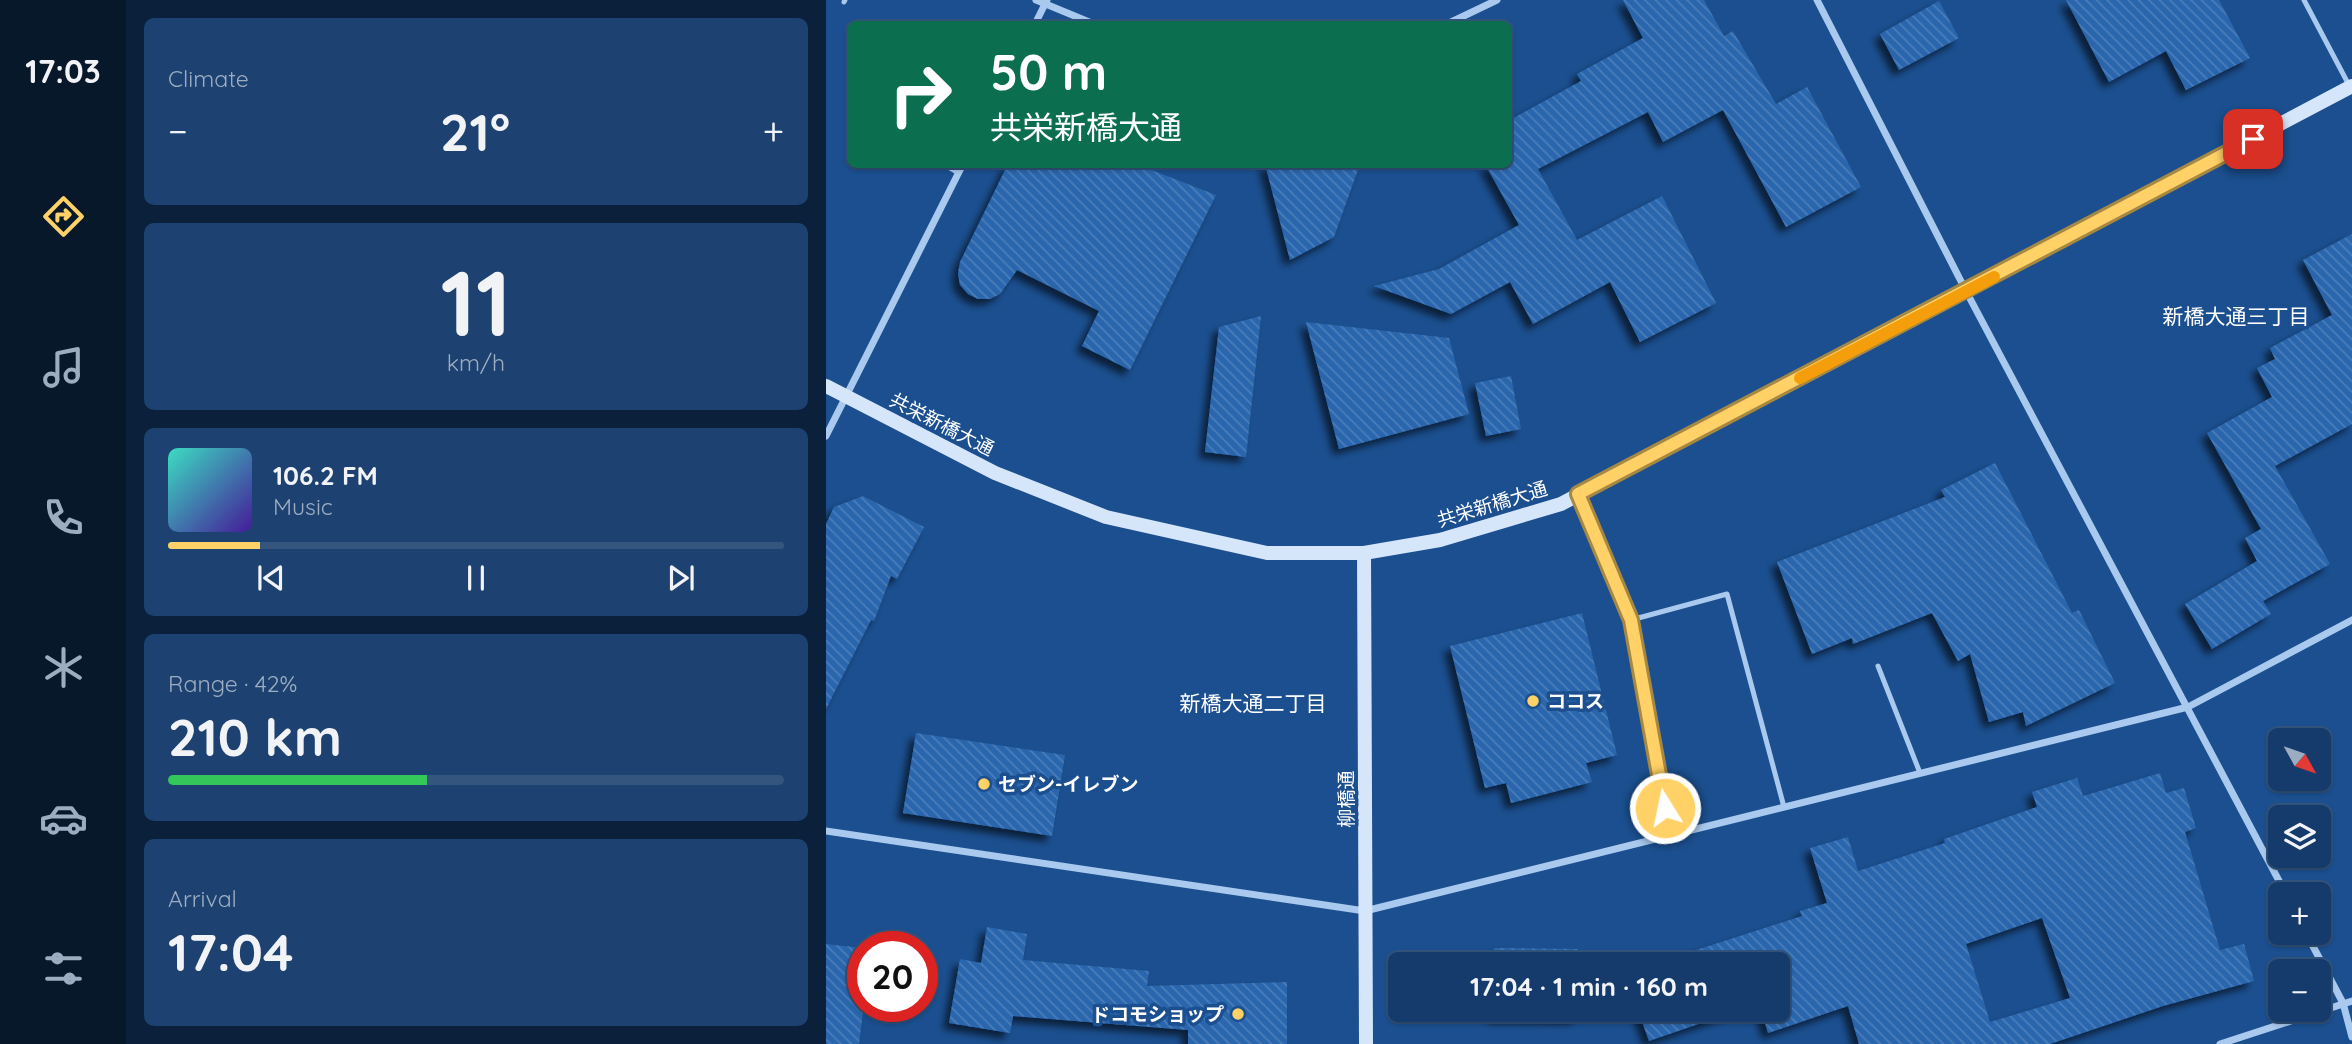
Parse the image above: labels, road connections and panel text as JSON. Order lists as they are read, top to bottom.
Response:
{
  "streets": {
    "street": ["共栄新橋大通", "柳橋通"]
  },
  "crossings": [
    ["共栄新橋大通", "柳橋通"]
  ],
  "districts": ["新橋大通三丁目", "新橋大通二丁目"],
  "places": ["ココス", "セブン-イレブン", "ドコモショップ"],
  "north": "bottom right",
  "page": {
    "tabs": "17:03",
    "tile": [
      "Climate",
      ["11", "km/h"],
      ["Range · 42%", "210 km"],
      ["Arrival", "17:04"]
    ],
    "turn": ["50 m", "共栄新橋大通"],
    "heat": ["−", "21°", "+"],
    "song": ["106.2 FM", "Music"],
    "map_buttons": ["+", "−"],
    "limit": "20",
    "trip": "17:04 · 1 min · 160 m"
  }
}
